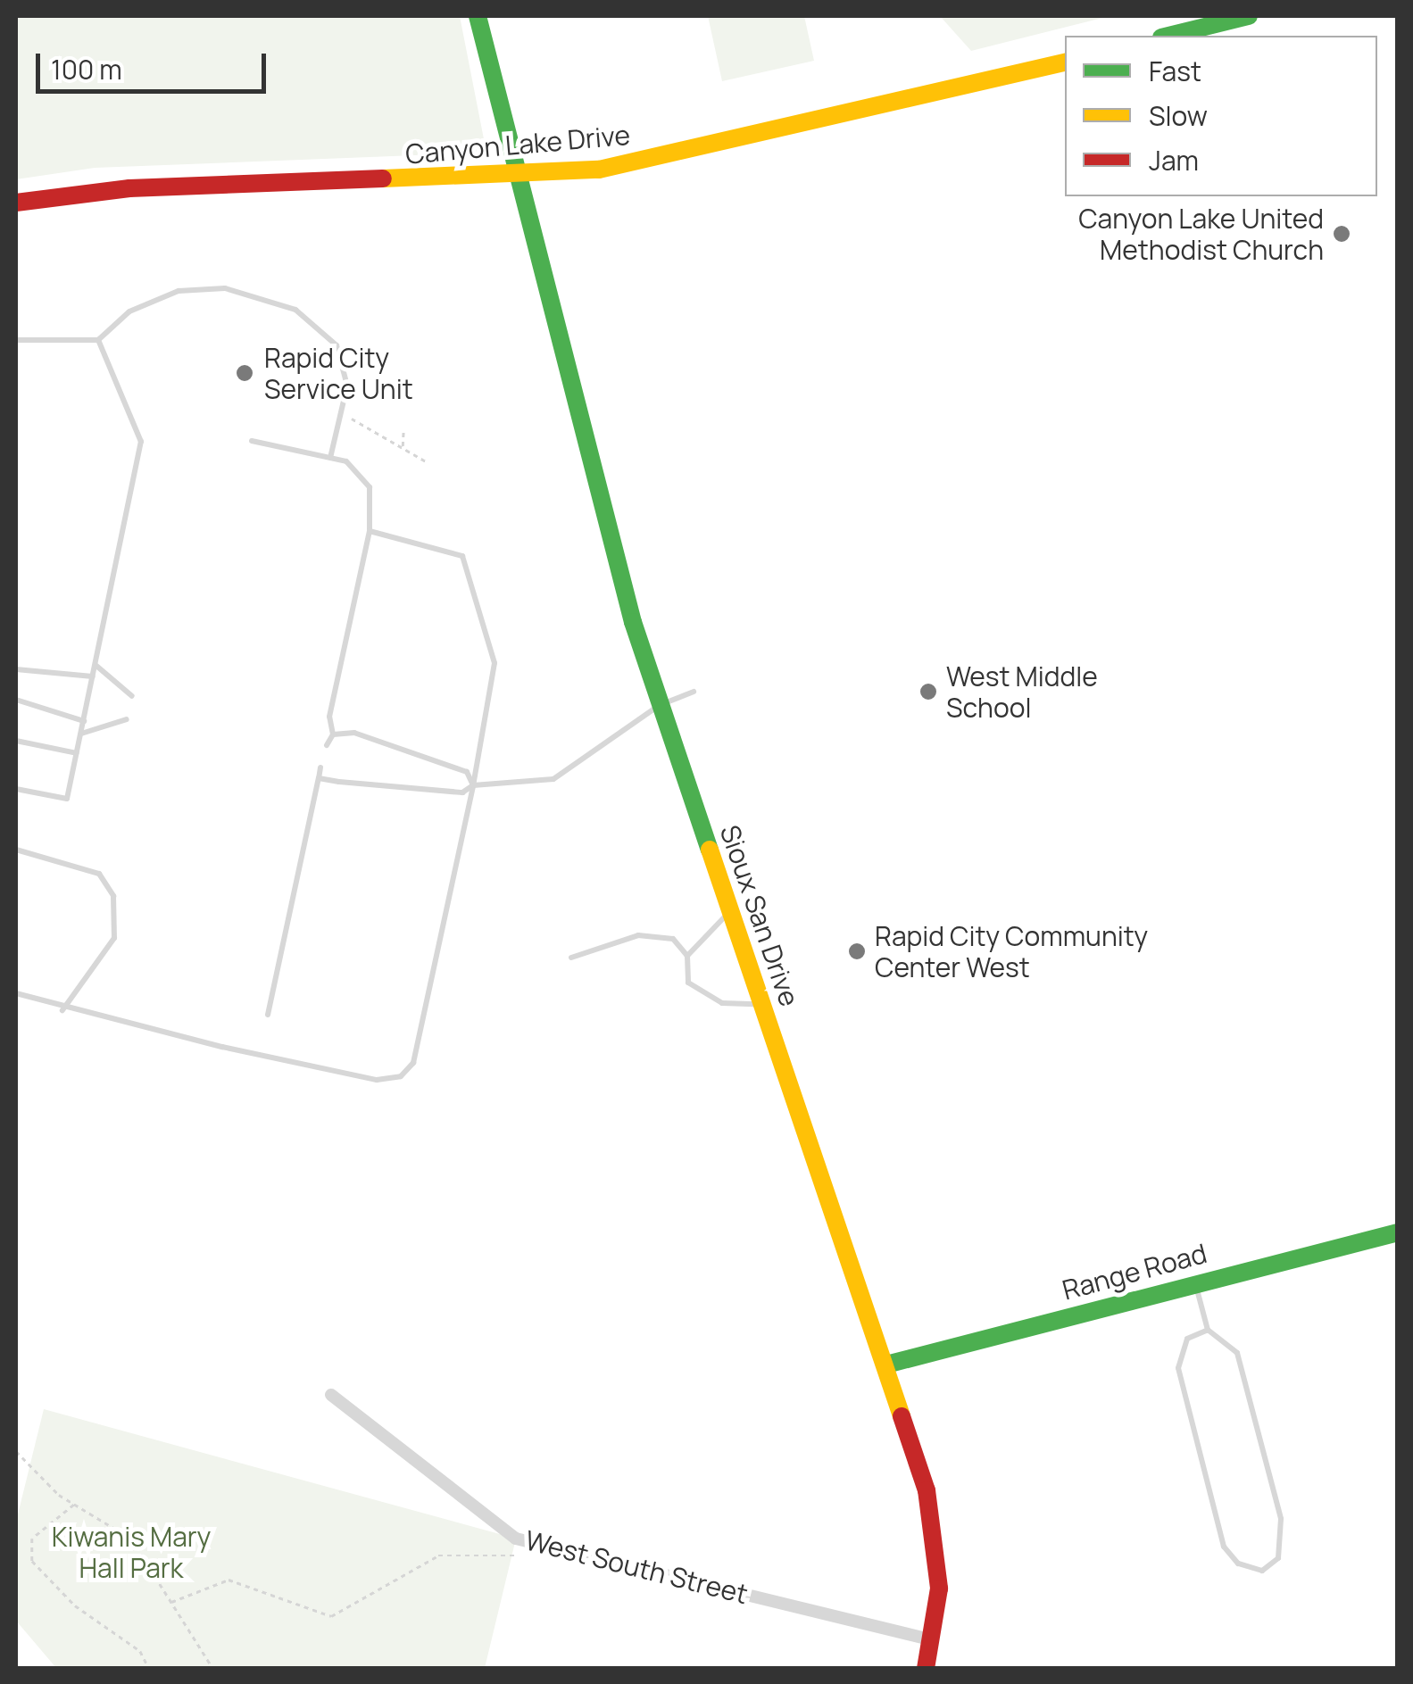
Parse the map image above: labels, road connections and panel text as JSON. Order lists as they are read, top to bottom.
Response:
{
  "streets": {
    "street": [
      "Canyon Lake Drive",
      "Sioux San Drive",
      "Range Road",
      "West South Street"
    ]
  },
  "crossings": [
    ["Canyon Lake Drive", "Sioux San Drive"],
    ["Sioux San Drive", "Range Road"],
    ["Sioux San Drive", "West South Street"]
  ],
  "parks": ["Kiwanis Mary Hall Park"],
  "places": [
    "Canyon Lake United Methodist Church",
    "Rapid City Service Unit",
    "West Middle School",
    "Rapid City Community Center West"
  ],
  "legend": ["Fast", "Slow", "Jam"],
  "scale_bar": "100 m"
}
